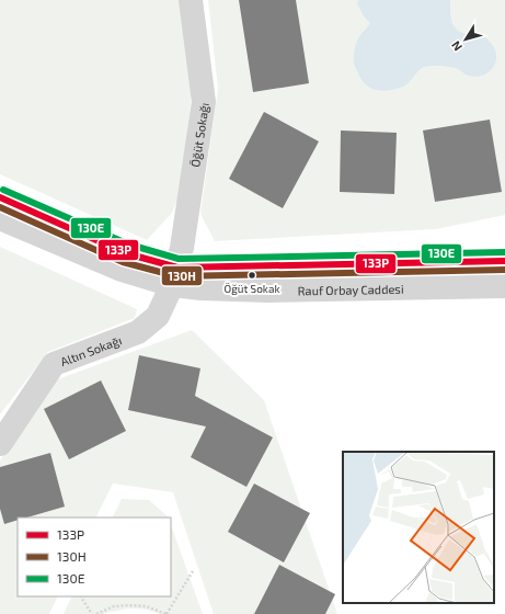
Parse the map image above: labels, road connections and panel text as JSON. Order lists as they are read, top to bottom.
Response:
{
  "streets": {
    "street": ["Öğüt Sokağı", "Rauf Orbay Caddesi", "Altın Sokağı"]
  },
  "crossings": [
    ["Öğüt Sokağı", "Rauf Orbay Caddesi"],
    ["Öğüt Sokağı", "Altın Sokağı"],
    ["Rauf Orbay Caddesi", "Altın Sokağı"]
  ],
  "places": ["Öğüt Sokak"],
  "lines": ["transit line 130E", "transit line 133P", "transit line 130H"],
  "legend": ["133P", "130H", "130E"],
  "north": "bottom left"
}
